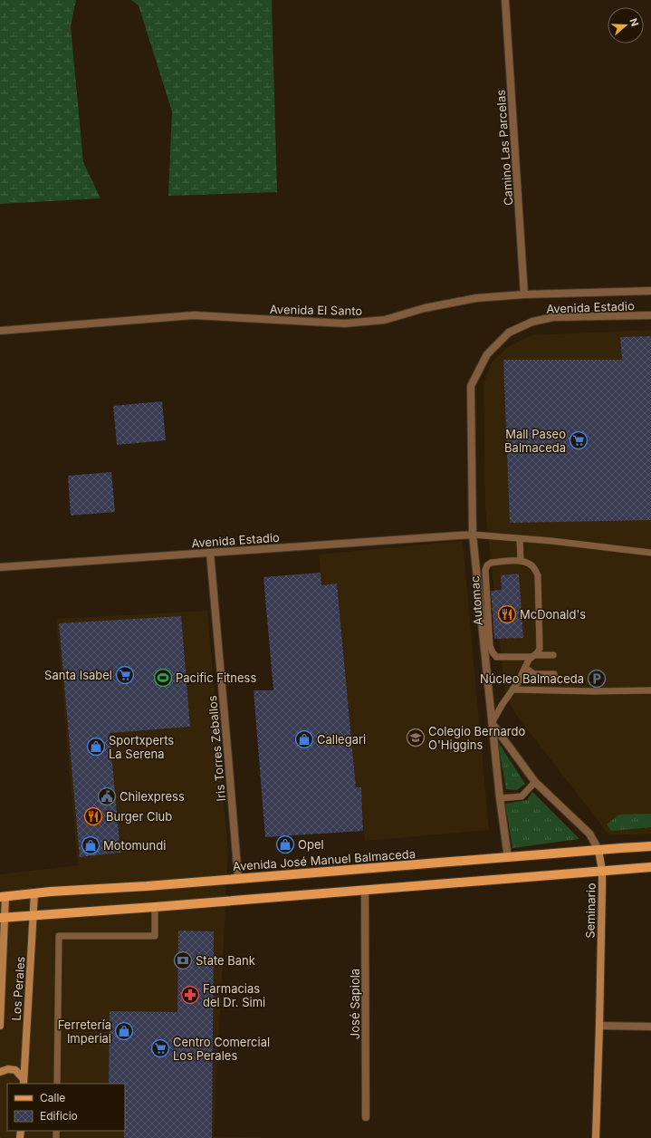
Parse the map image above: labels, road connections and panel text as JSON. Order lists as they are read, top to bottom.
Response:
{
  "streets": {
    "main road": ["Avenida José Manuel Balmaceda", "Seminario", "Los Perales"],
    "street": [
      "Camino Las Parcelas",
      "Avenida Estadio",
      "Avenida El Santo",
      "Iris Torres Zeballos",
      "José Sapiola"
    ],
    "lane": ["Automac"]
  },
  "crossings": [
    ["Camino Las Parcelas", "Avenida El Santo"],
    ["Avenida Estadio", "Iris Torres Zeballos"],
    ["Avenida Estadio", "Avenida José Manuel Balmaceda"],
    ["Avenida Estadio", "Seminario"],
    ["Iris Torres Zeballos", "Avenida José Manuel Balmaceda"],
    ["Avenida José Manuel Balmaceda", "Seminario"],
    ["Avenida José Manuel Balmaceda", "Los Perales"]
  ],
  "places": {
    "supermarket": ["Mall Paseo Balmaceda", "Santa Isabel", "Centro Comercial Los Perales"],
    "restaurant": ["McDonald's", "Burger Club"],
    "sports": ["Pacific Fitness"],
    "parking": ["Núcleo Balmaceda"],
    "school or university": ["Colegio Bernardo O'Higgins"],
    "shop": [
      "Callegari",
      "Sportxperts La Serena",
      "Opel",
      "Motomundi",
      "Ferretería Imperial"
    ],
    "public building": ["Chilexpress"],
    "bank": ["State Bank"],
    "pharmacy": ["Farmacias del Dr. Simi"]
  },
  "legend": ["Calle", "Edificio"],
  "north": "right"
}
